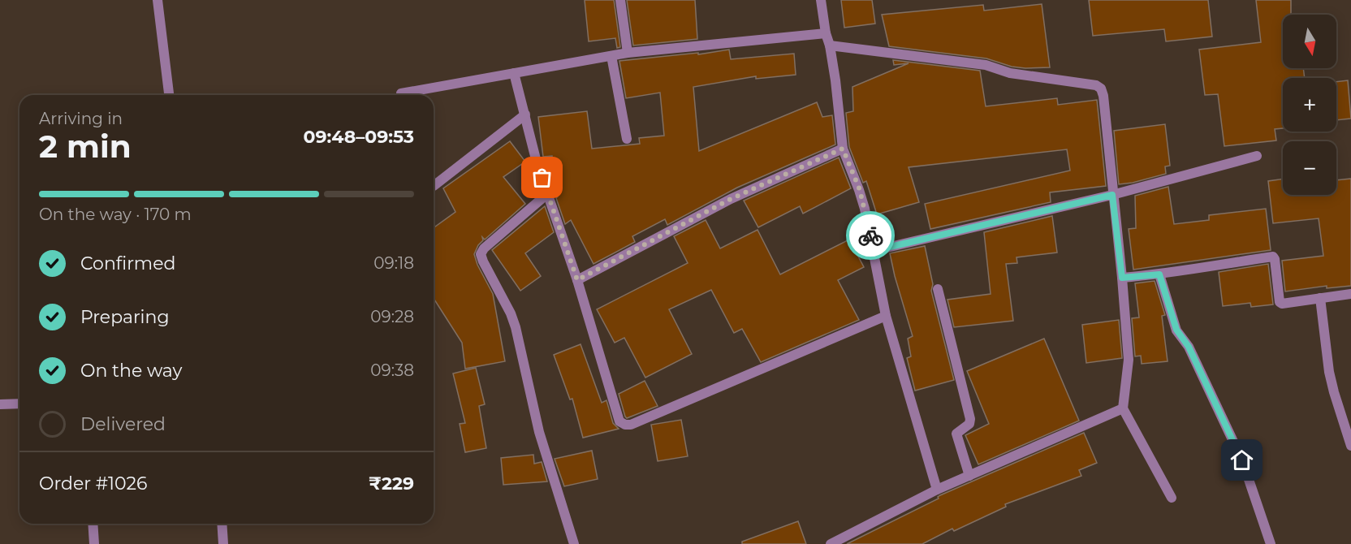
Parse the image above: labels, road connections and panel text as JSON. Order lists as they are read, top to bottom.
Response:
{
  "north": "bottom",
  "page": {
    "map_buttons": ["+", "−"],
    "heading": ["2 min", "Arriving in", "09:48–09:53"],
    "panel": ["Order #1026", "₹229"],
    "bar": "On the way · 170 m",
    "list": [
      ["Confirmed", "09:18"],
      ["Preparing", "09:28"],
      ["On the way", "09:38"],
      "Delivered"
    ]
  }
}
